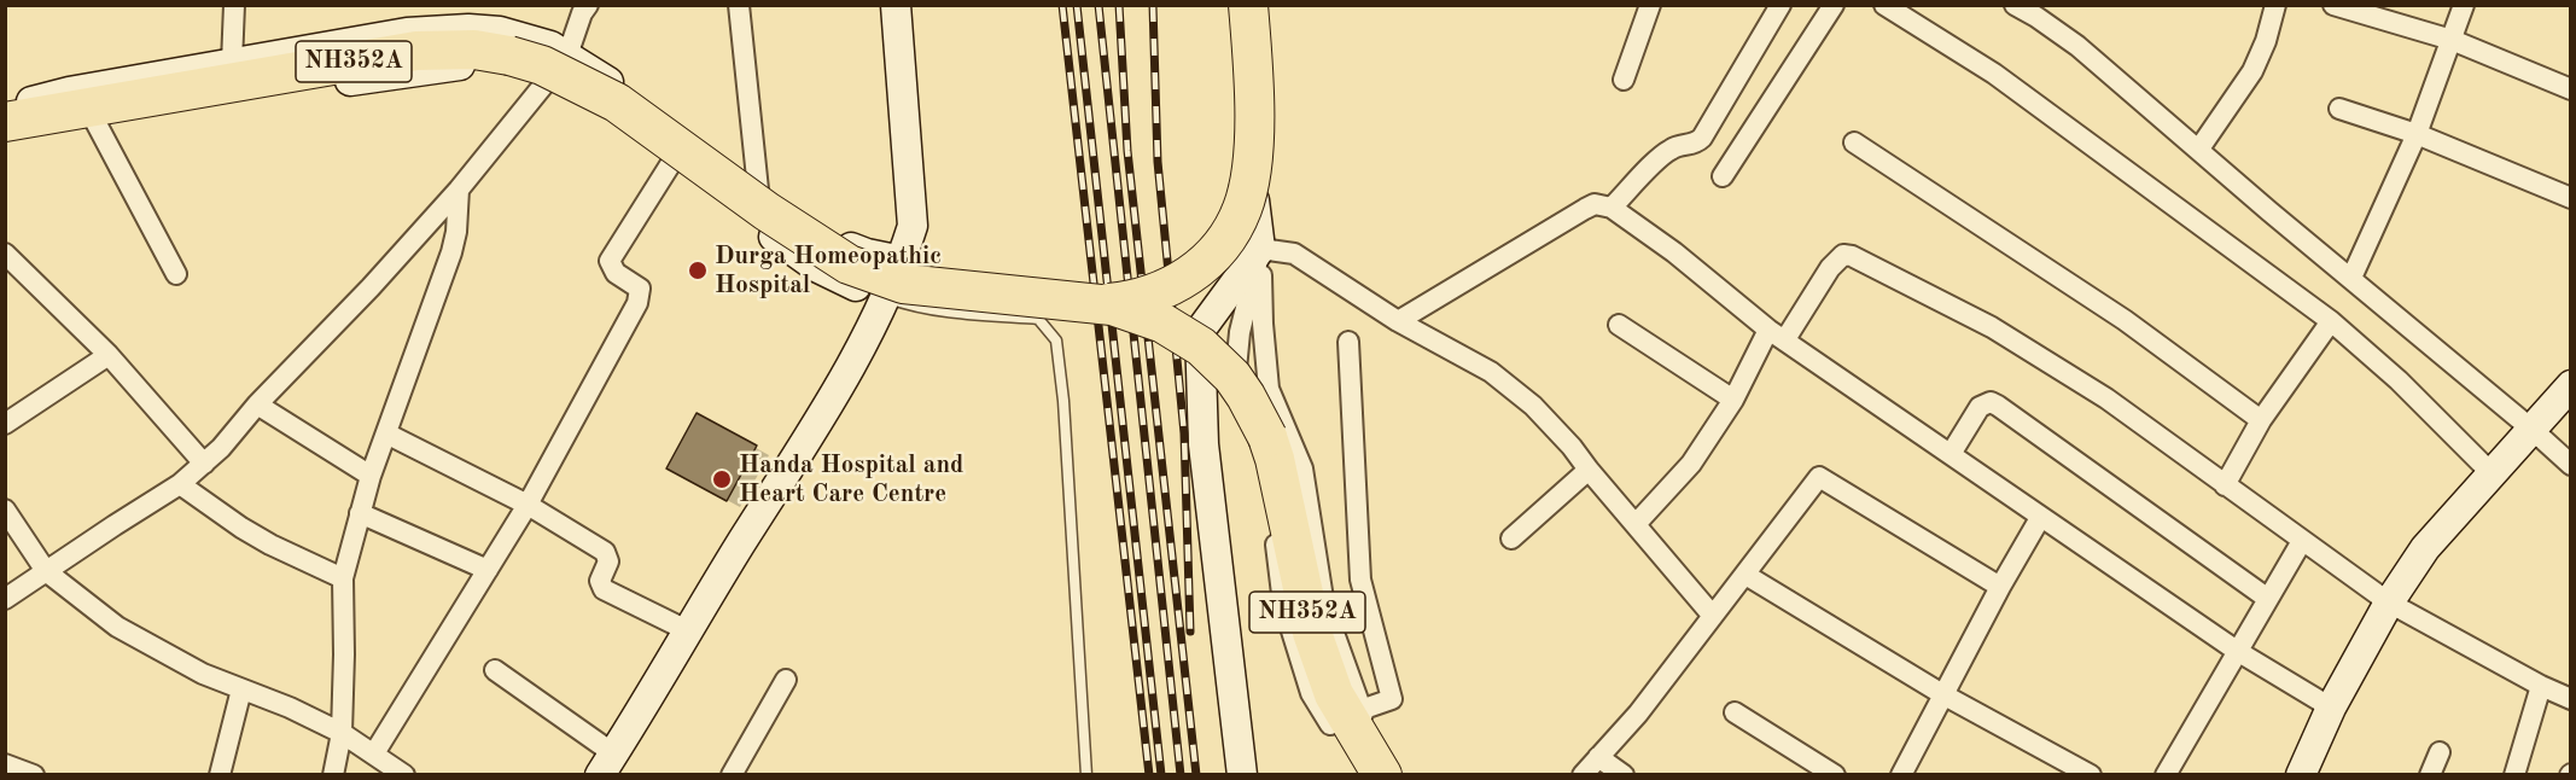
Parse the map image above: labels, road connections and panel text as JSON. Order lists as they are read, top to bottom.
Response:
{
  "streets": {
    "highway": ["NH352A"]
  },
  "places": ["Durga Homeopathic Hospital", "Handa Hospital and Heart Care Centre"]
}
